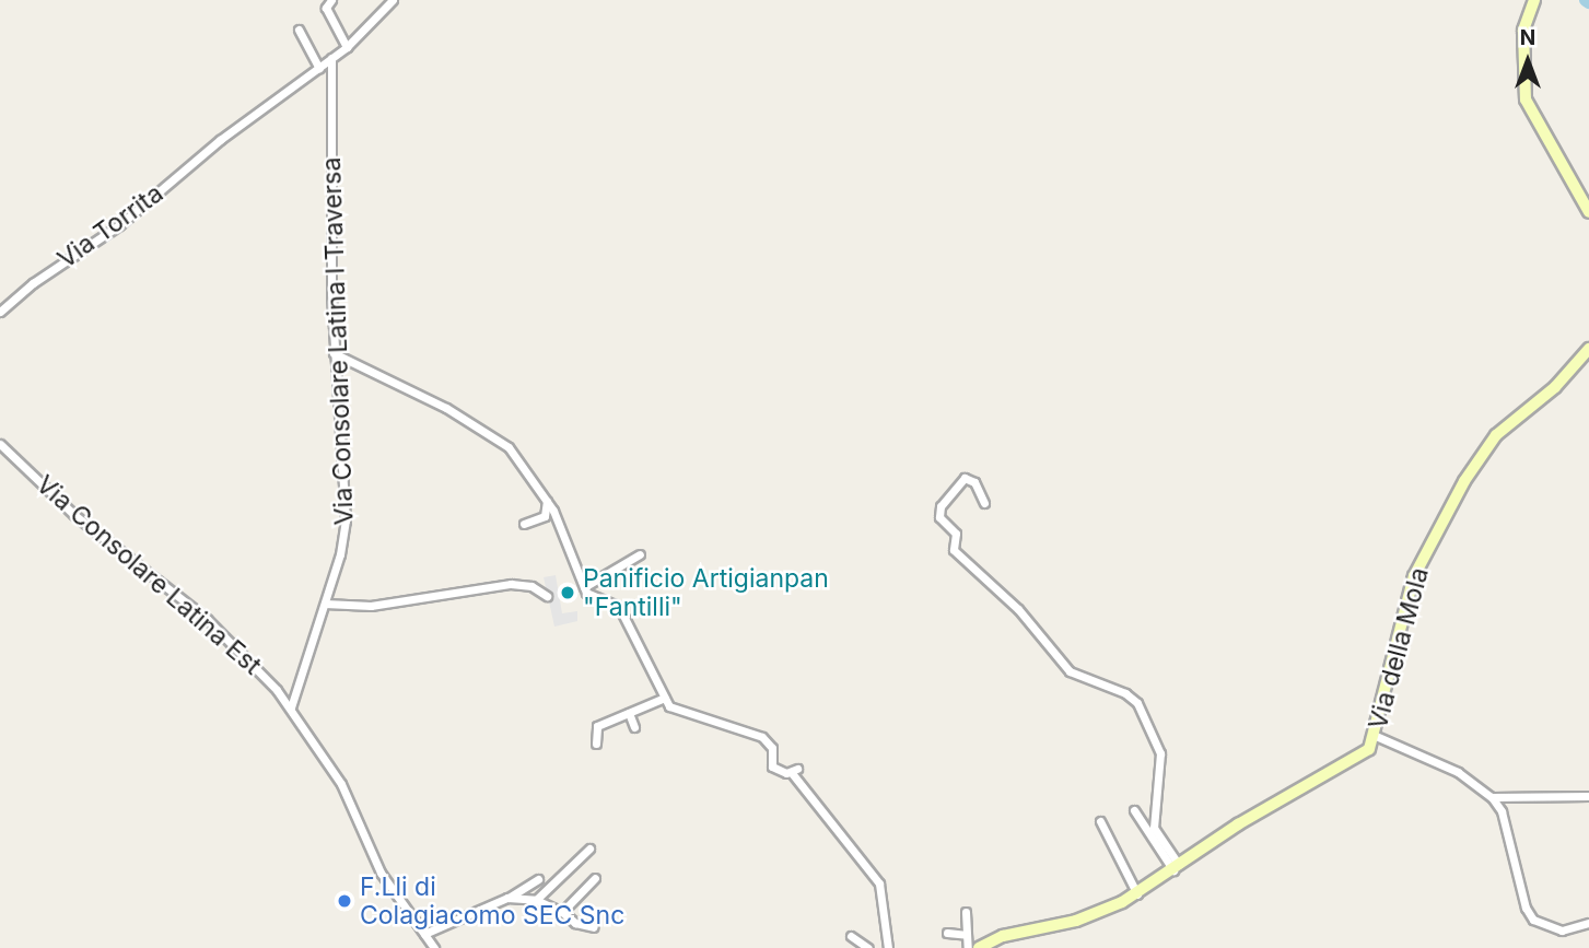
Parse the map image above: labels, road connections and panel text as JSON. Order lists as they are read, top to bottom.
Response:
{
  "streets": {
    "street": [
      "Via Torrita",
      "Via Consolare Latina I Traversa",
      "Via Consolare Latina Est",
      "Via della Mola"
    ]
  },
  "crossings": [
    ["Via Torrita", "Via Consolare Latina I Traversa"],
    ["Via Consolare Latina I Traversa", "Via Consolare Latina Est"]
  ],
  "places": ["Panificio Artigianpan \"Fantilli\"", "F.Lli di Colagiacomo SEC Snc"],
  "north": "top"
}
